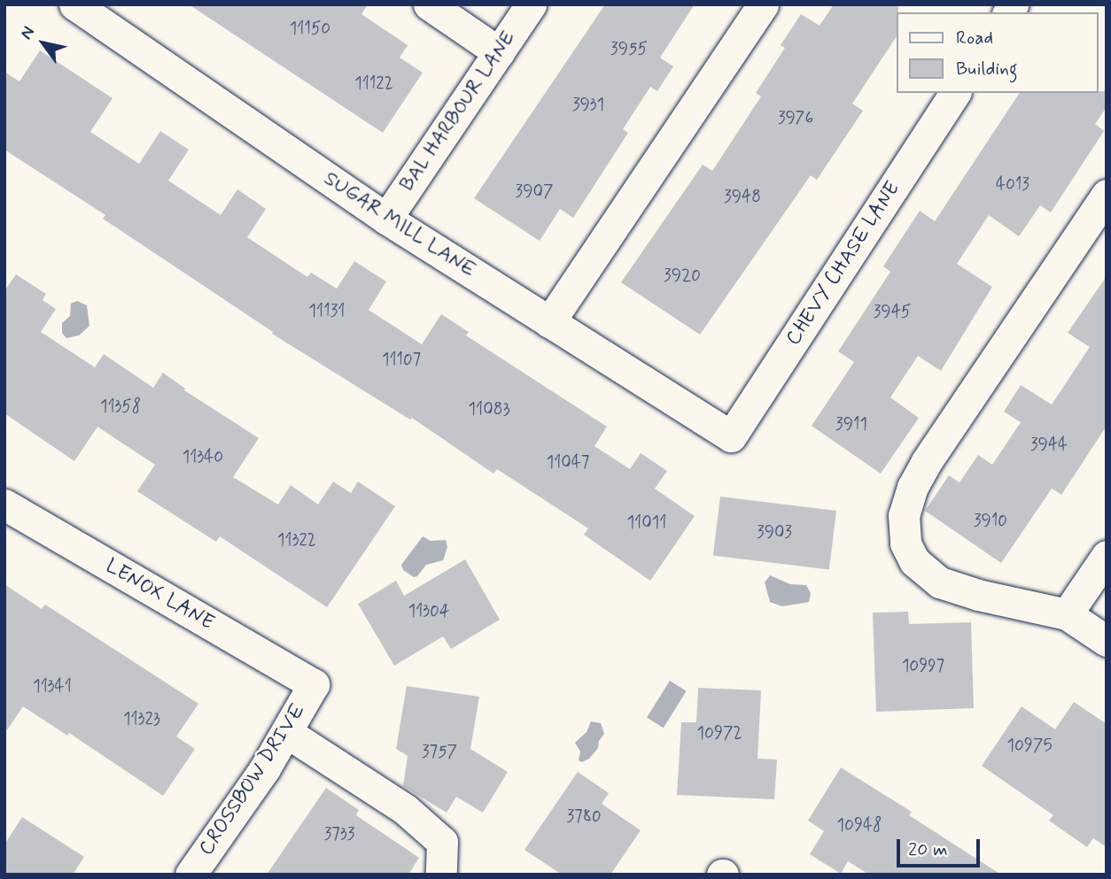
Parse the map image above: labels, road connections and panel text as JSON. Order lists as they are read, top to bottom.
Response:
{
  "streets": {
    "street": [
      "BAL HARBOUR LANE",
      "SUGAR MILL LANE",
      "CHEVY CHASE LANE",
      "LENOX LANE",
      "CROSSBOW DRIVE"
    ]
  },
  "crossings": [
    ["BAL HARBOUR LANE", "SUGAR MILL LANE"],
    ["SUGAR MILL LANE", "CHEVY CHASE LANE"],
    ["LENOX LANE", "CROSSBOW DRIVE"]
  ],
  "house_numbers": [
    "11150",
    "3955",
    "11122",
    "3931",
    "3976",
    "4013",
    "3907",
    "3948",
    "3920",
    "11131",
    "3945",
    "11107",
    "11358",
    "11083",
    "3911",
    "3944",
    "11340",
    "11047",
    "3910",
    "11011",
    "3903",
    "11322",
    "11304",
    "10997",
    "11341",
    "11323",
    "10972",
    "10975",
    "3757",
    "3780",
    "10948",
    "3733"
  ],
  "legend": ["Road", "Building"],
  "scale_bar": "20 m",
  "north": "top left"
}
